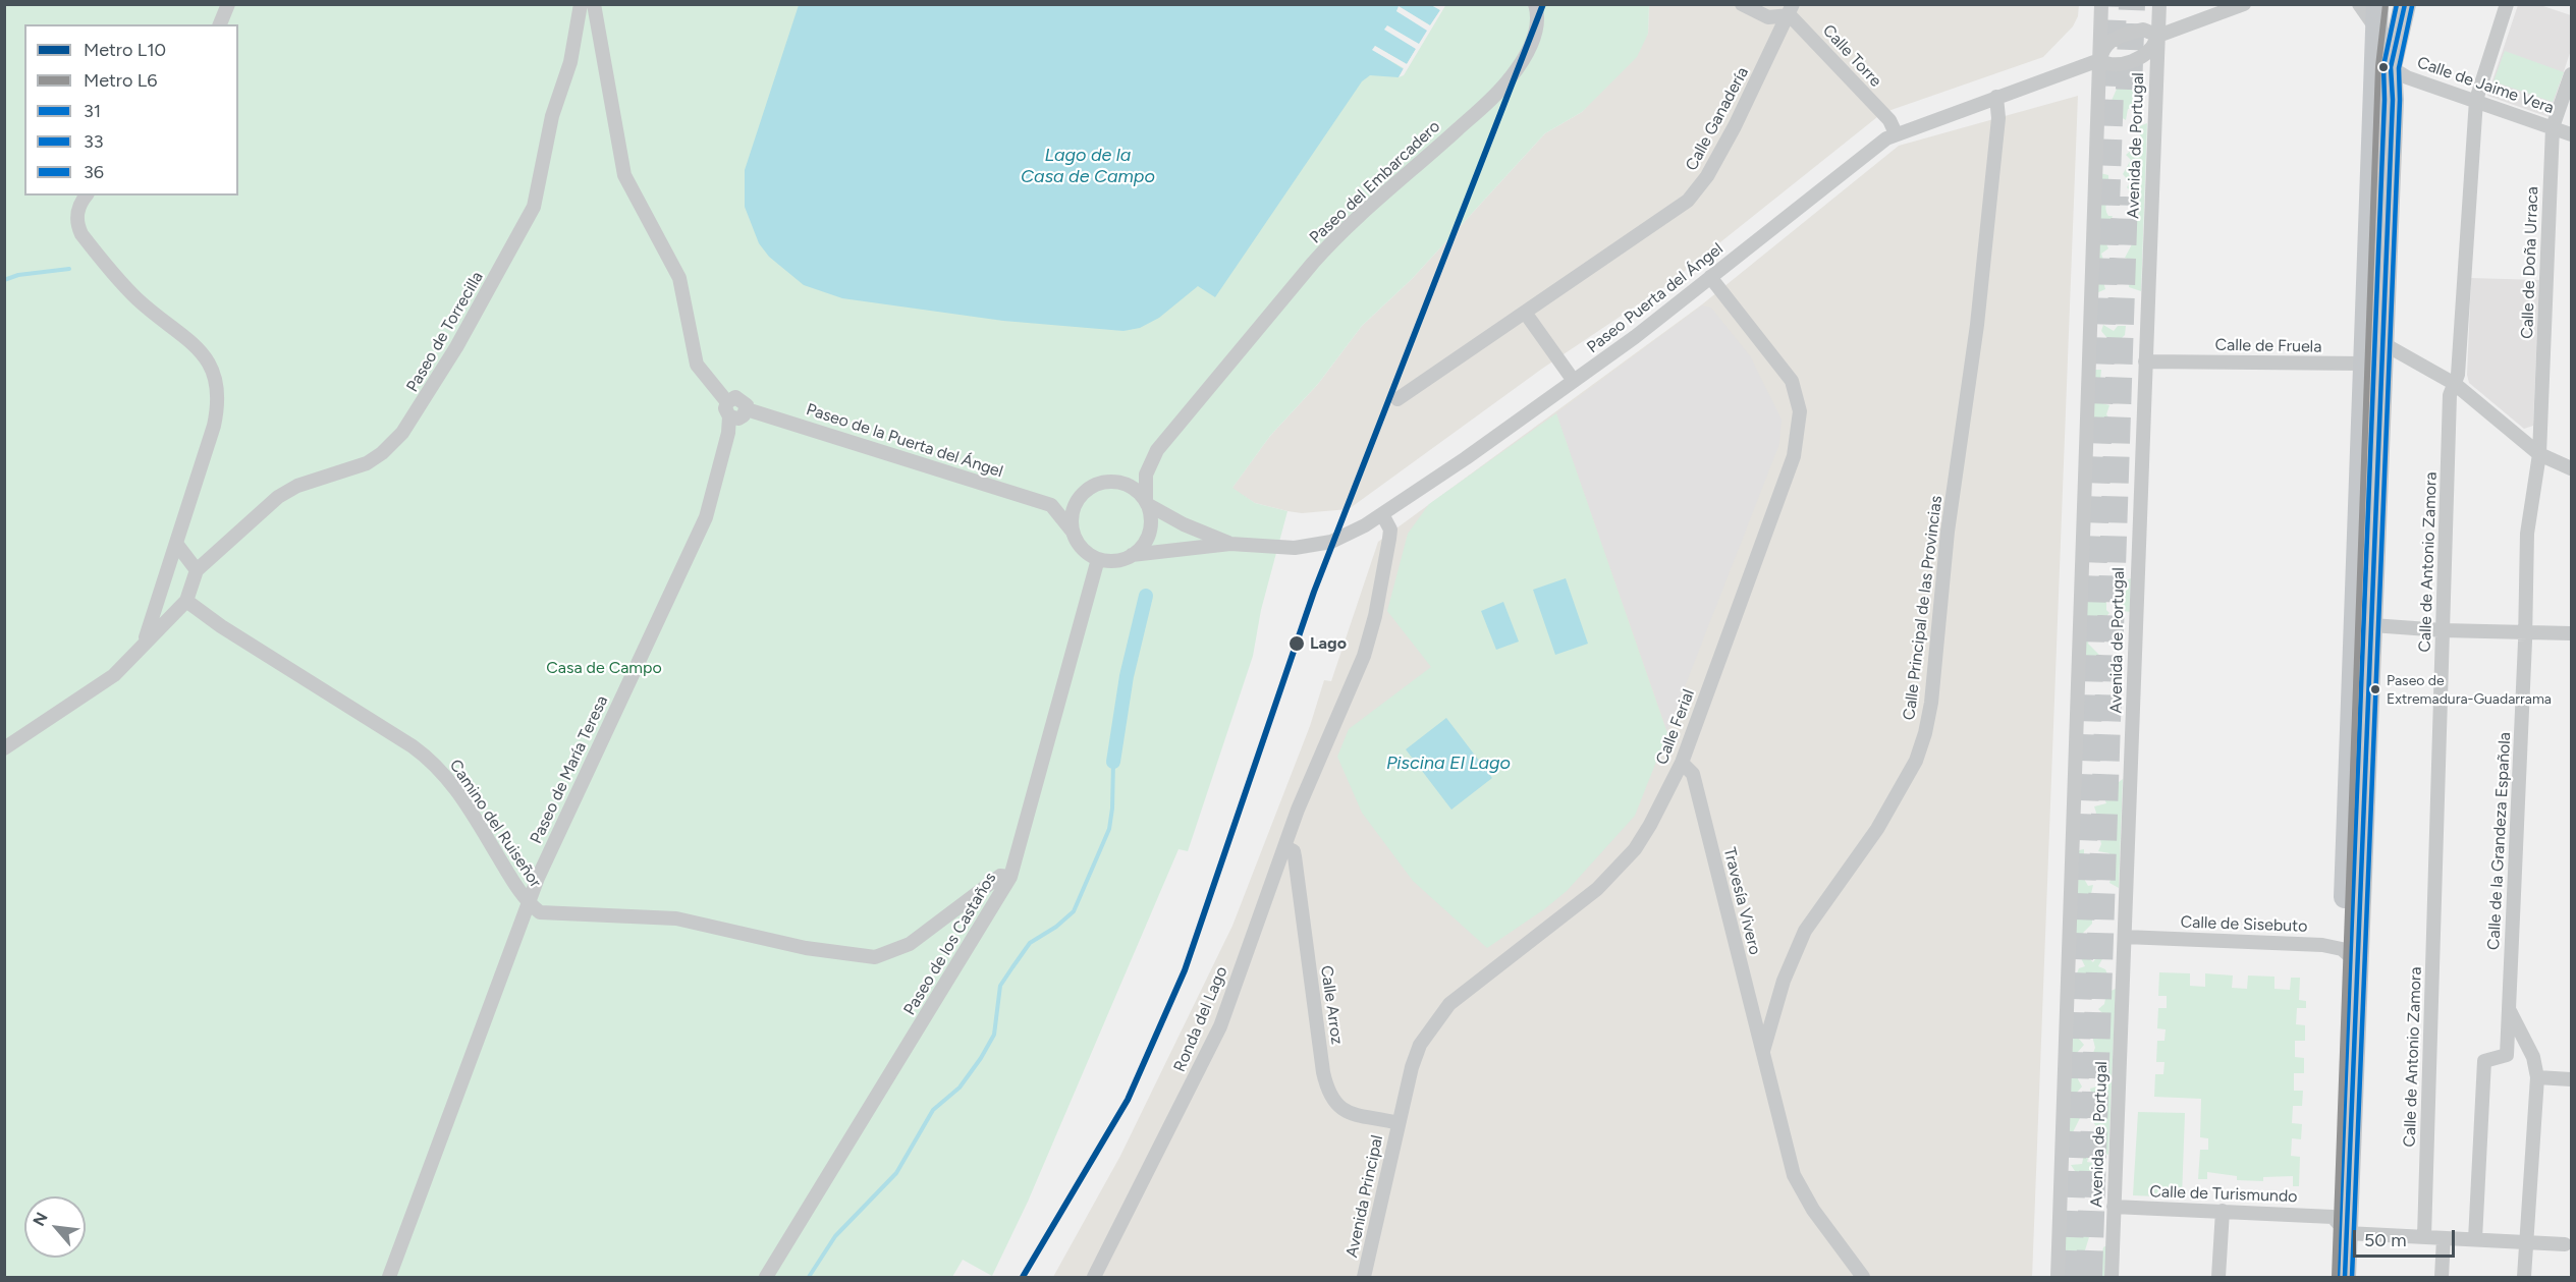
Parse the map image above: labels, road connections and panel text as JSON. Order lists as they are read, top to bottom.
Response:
{
  "streets": {
    "street": [
      "Calle Torre",
      "Calle de Jaime Vera",
      "Calle Ganadería",
      "Avenida de Portugal",
      "Paseo del Embarcadero",
      "Calle de Doña Urraca",
      "Paseo Puerta del Ángel",
      "Paseo de Torrecilla",
      "Calle de Fruela",
      "Paseo de la Puerta del Ángel",
      "Calle de Antonio Zamora",
      "Calle Principal de las Provincias",
      "Calle Ferial",
      "Paseo de María Teresa",
      "Camino del Ruiseñor",
      "Calle de la Grandeza Española",
      "Travesía Vivero",
      "Calle de Sisebuto",
      "Paseo de los Castaños",
      "Calle Arroz",
      "Ronda del Lago",
      "Calle de Turismundo",
      "Avenida Principal"
    ]
  },
  "crossings": [
    ["Calle Torre", "Calle Ganadería"],
    ["Calle Torre", "Paseo Puerta del Ángel"],
    ["Calle de Jaime Vera", "Calle de Doña Urraca"],
    ["Calle de Jaime Vera", "Calle de Antonio Zamora"],
    ["Avenida de Portugal", "Calle de Fruela"],
    ["Avenida de Portugal", "Calle de Sisebuto"],
    ["Avenida de Portugal", "Calle de Turismundo"],
    ["Paseo del Embarcadero", "Paseo Puerta del Ángel"],
    ["Paseo del Embarcadero", "Paseo de los Castaños"],
    ["Calle de Doña Urraca", "Calle de la Grandeza Española"],
    ["Paseo Puerta del Ángel", "Calle Principal de las Provincias"],
    ["Paseo Puerta del Ángel", "Calle Ferial"],
    ["Paseo Puerta del Ángel", "Paseo de los Castaños"],
    ["Paseo Puerta del Ángel", "Ronda del Lago"],
    ["Paseo de la Puerta del Ángel", "Paseo de María Teresa"],
    ["Calle de Antonio Zamora", "Calle de Turismundo"],
    ["Calle Principal de las Provincias", "Travesía Vivero"],
    ["Calle Ferial", "Travesía Vivero"],
    ["Calle Ferial", "Calle Arroz"],
    ["Calle Ferial", "Avenida Principal"],
    ["Paseo de María Teresa", "Camino del Ruiseñor"],
    ["Camino del Ruiseñor", "Paseo de los Castaños"],
    ["Calle de la Grandeza Española", "Calle de Turismundo"],
    ["Calle Arroz", "Ronda del Lago"],
    ["Calle Arroz", "Avenida Principal"]
  ],
  "water": ["Lago de la Casa de Campo", "Piscina El Lago"],
  "parks": ["Casa de Campo"],
  "places": ["Lago", "Paseo de Extremadura-Guadarrama"],
  "lines": [
    "metro line L10",
    "metro line L6",
    "transit line 31",
    "transit line 36",
    "transit line 33"
  ],
  "legend": [
    "Metro L10",
    "Metro L6",
    "31",
    "33",
    "36"
  ],
  "scale_bar": "50 m",
  "north": "top left"
}
